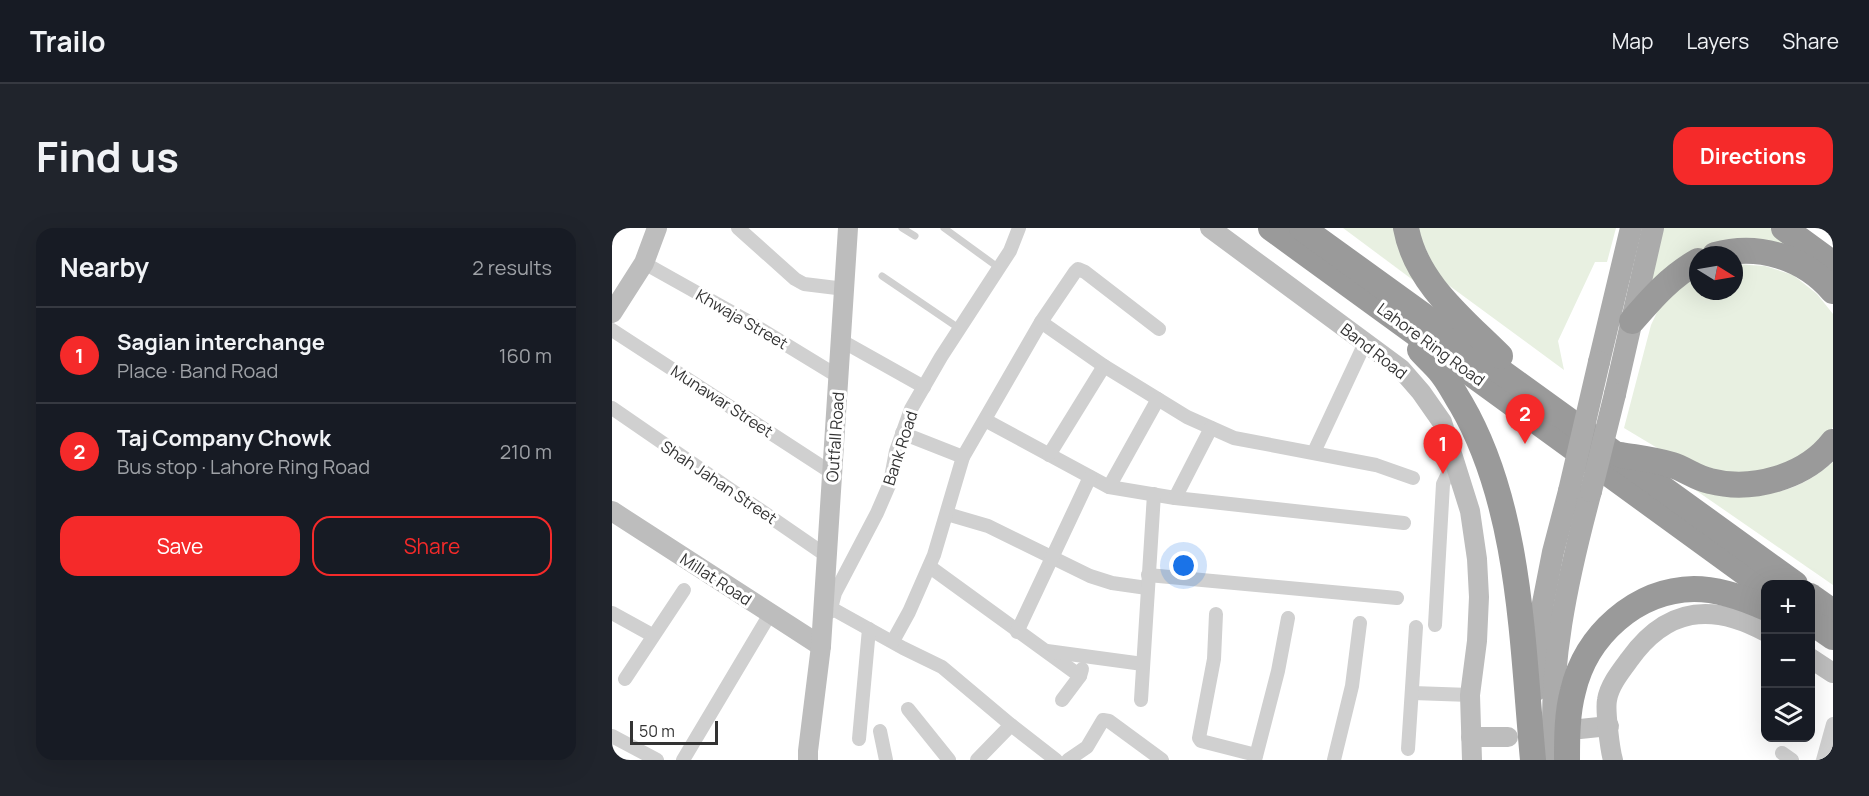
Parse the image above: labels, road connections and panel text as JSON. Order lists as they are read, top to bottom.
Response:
{
  "streets": {
    "highway": ["Lahore Ring Road"],
    "main road": ["Band Road", "Outfall Road", "Millat Road"],
    "street": [
      "Khwaja Street",
      "Munawar Street",
      "Bank Road",
      "Shah Jahan Street"
    ]
  },
  "crossings": [
    ["Khwaja Street", "Outfall Road"],
    ["Munawar Street", "Outfall Road"],
    ["Outfall Road", "Bank Road"],
    ["Outfall Road", "Shah Jahan Street"],
    ["Outfall Road", "Millat Road"],
    ["Bank Road", "Millat Road"]
  ],
  "scale_bar": "50 m",
  "north": "right",
  "page": {
    "header": "Trailo",
    "nav": ["Map", "Layers", "Share"],
    "title": "Find us",
    "buttons": [
      "Directions",
      ["Save", "Share"]
    ],
    "heading": ["Nearby", "2 results"],
    "list": [
      {
        "mark": "1",
        "name": "Sagian interchange",
        "note": "Place · Band Road",
        "value": "160 m"
      },
      {
        "mark": "2",
        "name": "Taj Company Chowk",
        "note": "Bus stop · Lahore Ring Road",
        "value": "210 m"
      }
    ],
    "pins": ["2", "1"],
    "map_buttons": ["+", "−"],
    "scale": "50 m"
  }
}
